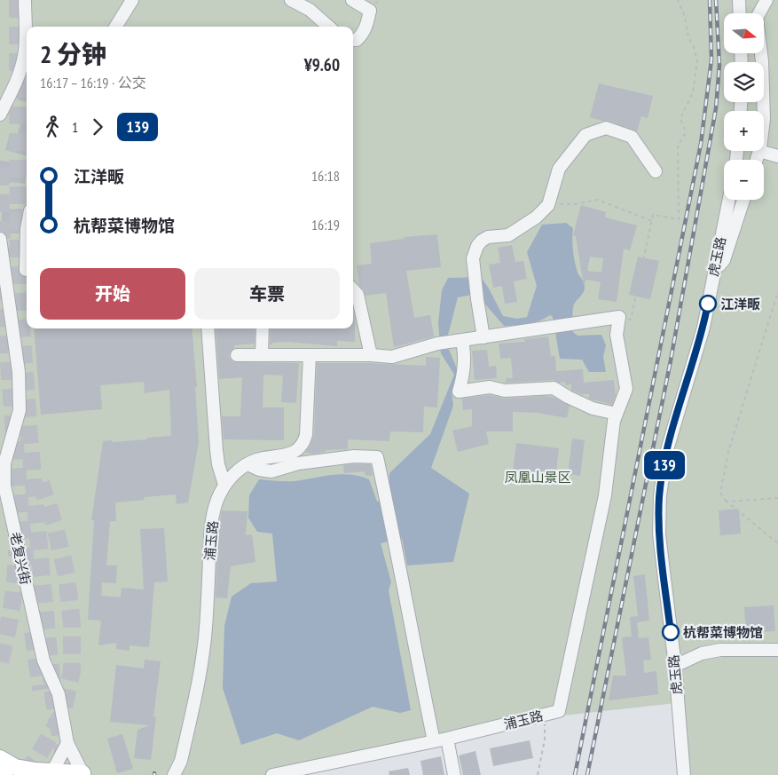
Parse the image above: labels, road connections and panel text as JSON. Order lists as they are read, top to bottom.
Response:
{
  "streets": {
    "street": ["虎玉路", "浦玉路", "老复兴街"]
  },
  "parks": ["凤凰山景区"],
  "places": ["江洋畈", "杭帮菜博物馆"],
  "lines": ["bus line 139"],
  "north": "right",
  "page": {
    "on_map": "139",
    "map_buttons": ["+", "−"],
    "heading": ["2 分钟", "16:17 – 16:19 · 公交", "¥9.60"],
    "legs": ["1", "139"],
    "list": [
      {
        "name": "江洋畈",
        "value": "16:18"
      },
      {
        "name": "杭帮菜博物馆",
        "value": "16:19"
      }
    ],
    "buttons": ["开始", "车票"]
  }
}
